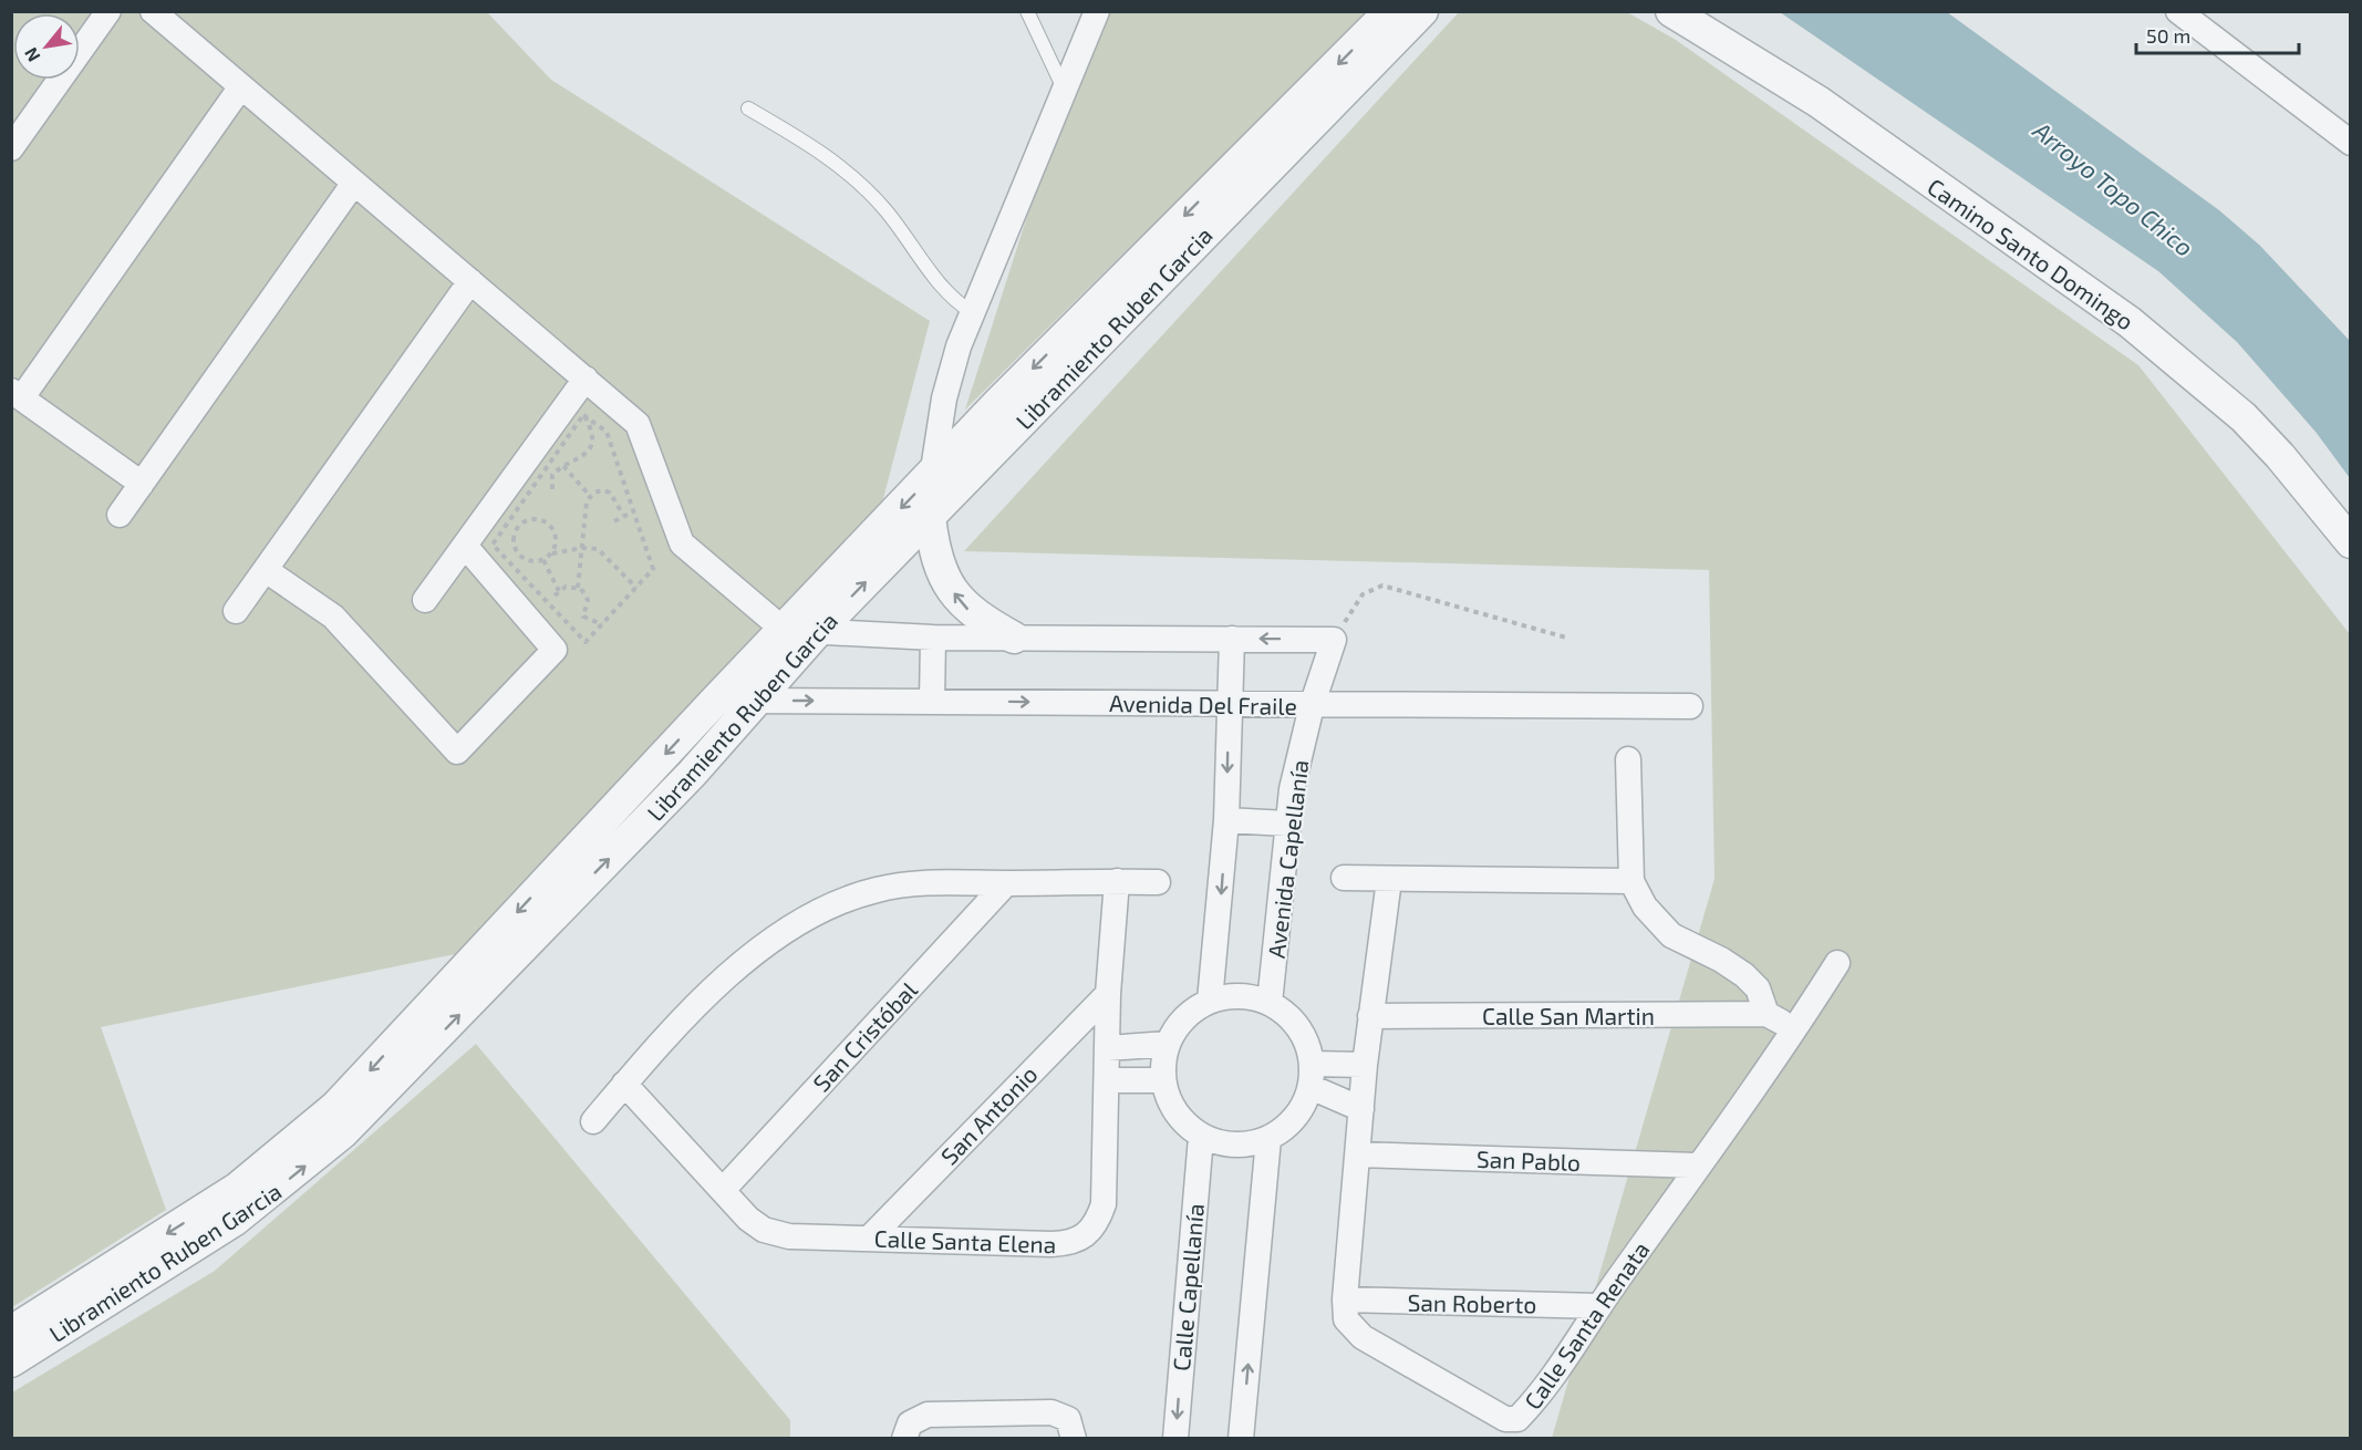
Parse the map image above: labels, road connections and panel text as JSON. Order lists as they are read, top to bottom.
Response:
{
  "streets": {
    "street": [
      "Camino Santo Domingo",
      "Libramiento Ruben Garcia",
      "Avenida Del Fraile",
      "Avenida Capellanía",
      "Calle San Martin",
      "San Cristóbal",
      "San Antonio",
      "San Pablo",
      "Calle Santa Elena",
      "Calle Capellanía",
      "San Roberto",
      "Calle Santa Renata"
    ]
  },
  "crossings": [
    ["Libramiento Ruben Garcia", "Avenida Del Fraile"],
    ["Avenida Del Fraile", "Avenida Capellanía"],
    ["Avenida Capellanía", "Calle Capellanía"],
    ["Calle San Martin", "Calle Santa Renata"],
    ["San Cristóbal", "Calle Santa Elena"],
    ["San Antonio", "Calle Santa Elena"],
    ["San Pablo", "Calle Santa Renata"],
    ["San Roberto", "Calle Santa Renata"]
  ],
  "water": ["Arroyo Topo Chico"],
  "scale_bar": "50 m",
  "north": "bottom left"
}
